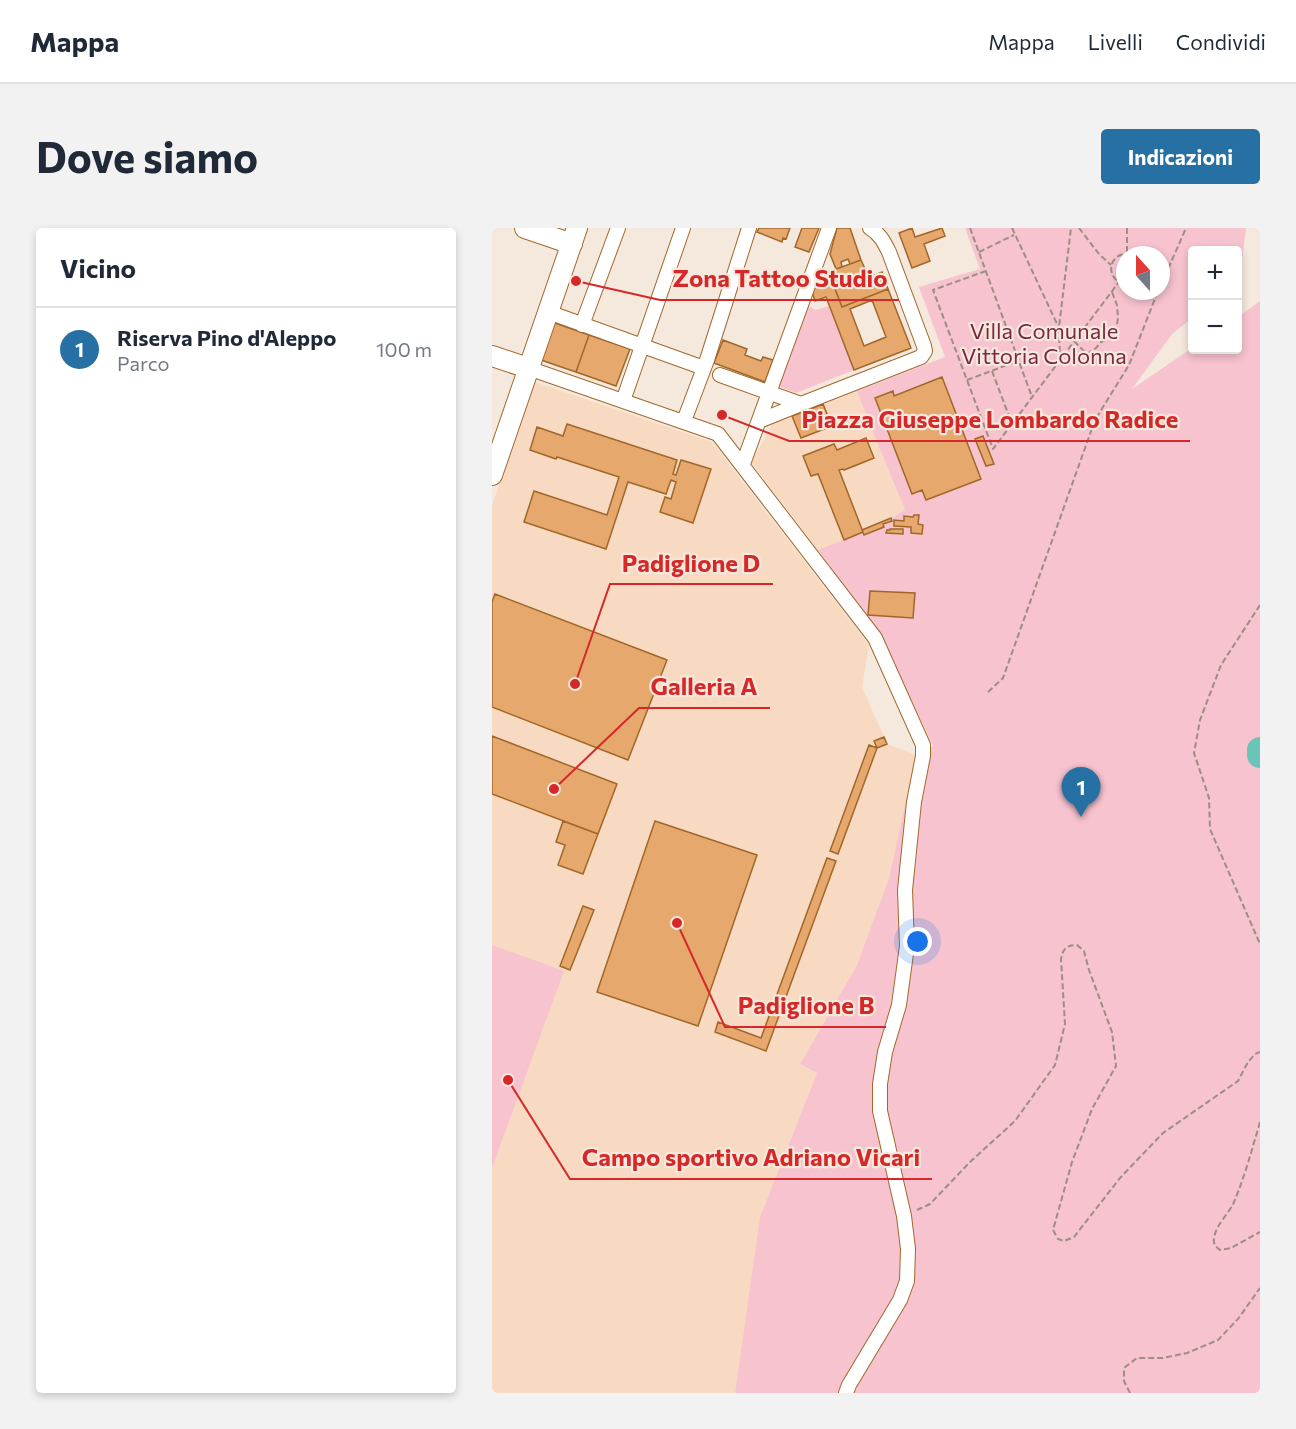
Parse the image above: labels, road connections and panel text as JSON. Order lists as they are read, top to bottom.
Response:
{
  "parks": ["Villa Comunale Vittoria Colonna"],
  "places": [
    "Zona Tattoo Studio",
    "Piazza Giuseppe Lombardo Radice",
    "Padiglione D",
    "Galleria A",
    "Padiglione B",
    "Campo sportivo Adriano Vicari"
  ],
  "north": "top",
  "page": {
    "header": "Mappa",
    "nav": ["Mappa", "Livelli", "Condividi"],
    "buttons": "Indicazioni",
    "title": "Dove siamo",
    "heading": "Vicino",
    "map_buttons": ["+", "−"],
    "list": [
      {
        "mark": "1",
        "name": "Riserva Pino d'Aleppo",
        "note": "Parco",
        "value": "100 m"
      }
    ],
    "pins": "1"
  }
}
